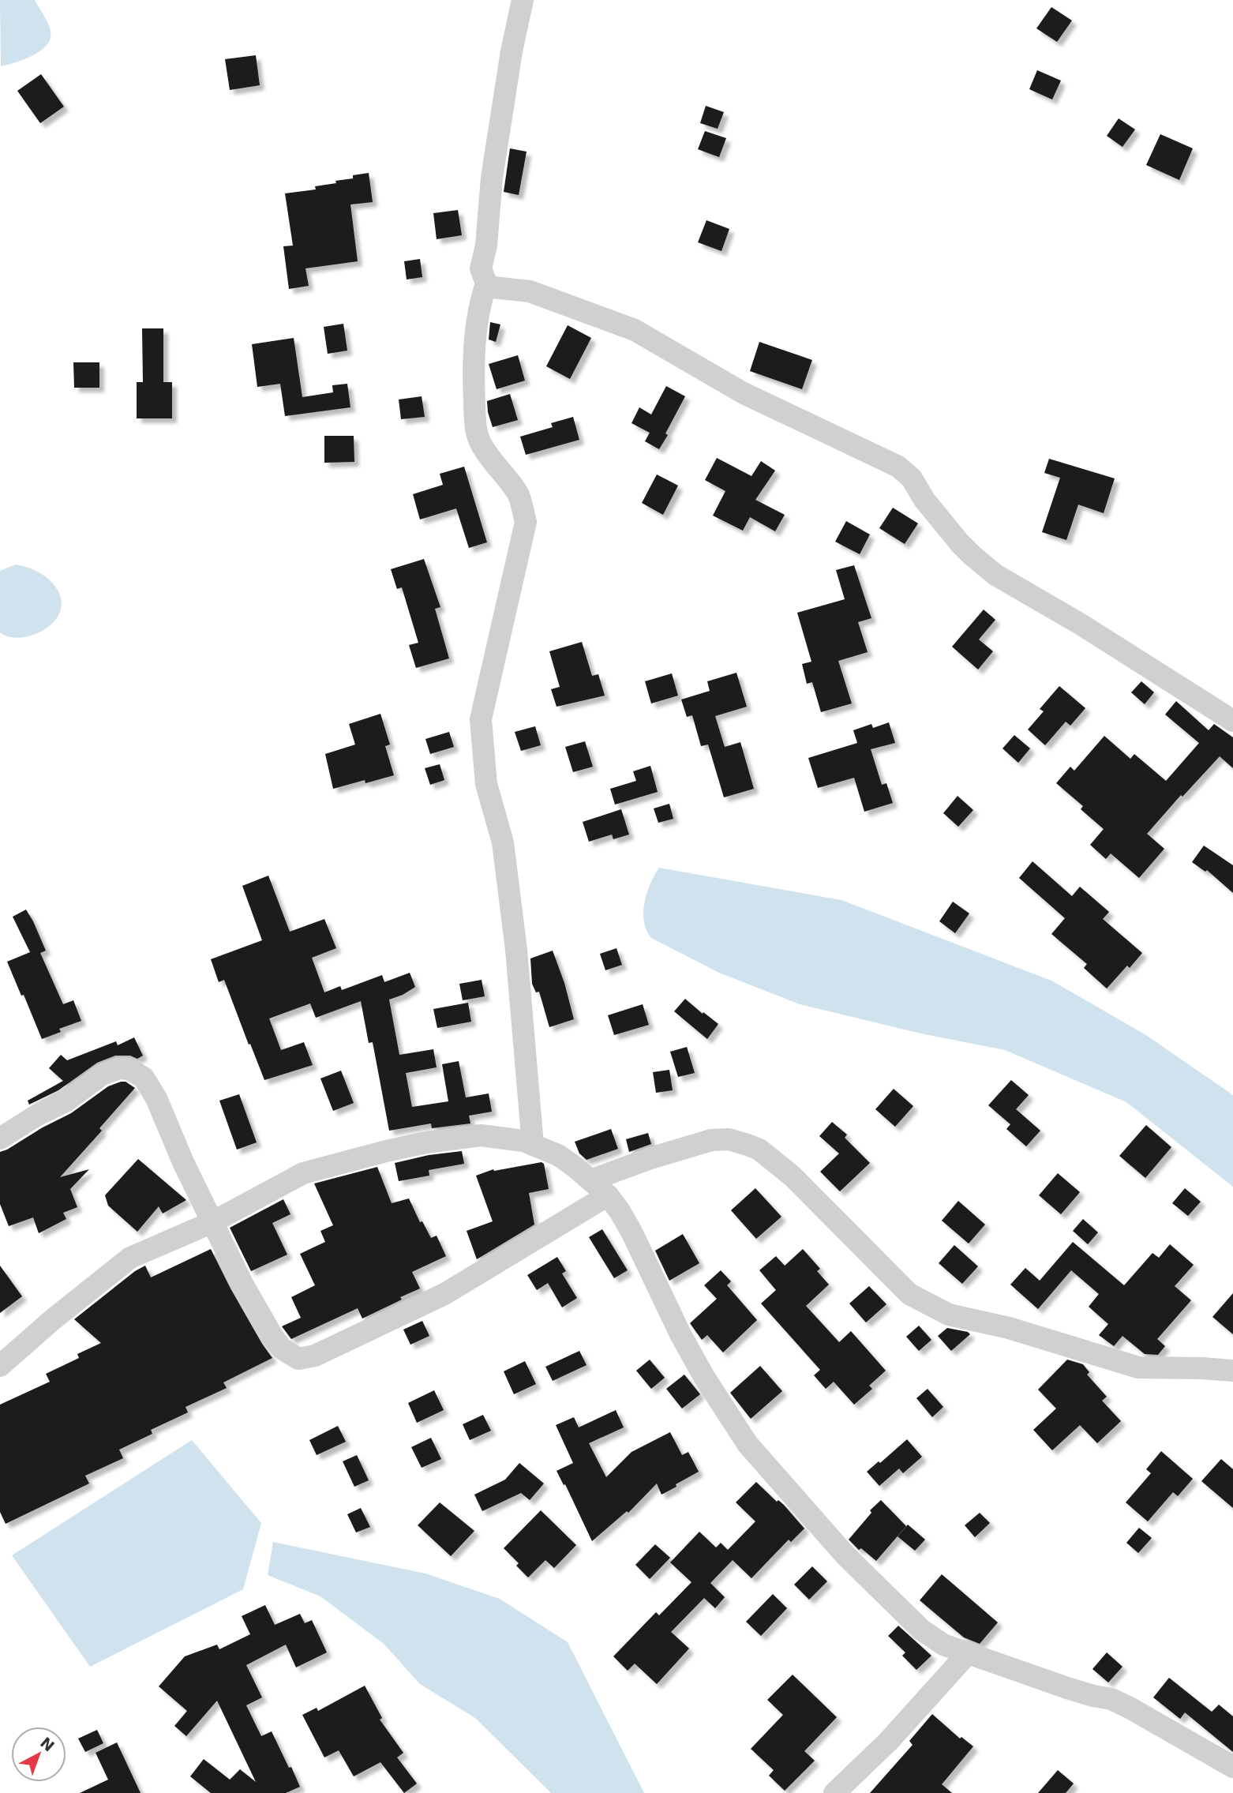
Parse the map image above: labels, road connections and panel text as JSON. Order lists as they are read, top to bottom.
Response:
{
  "north": "top right"
}
